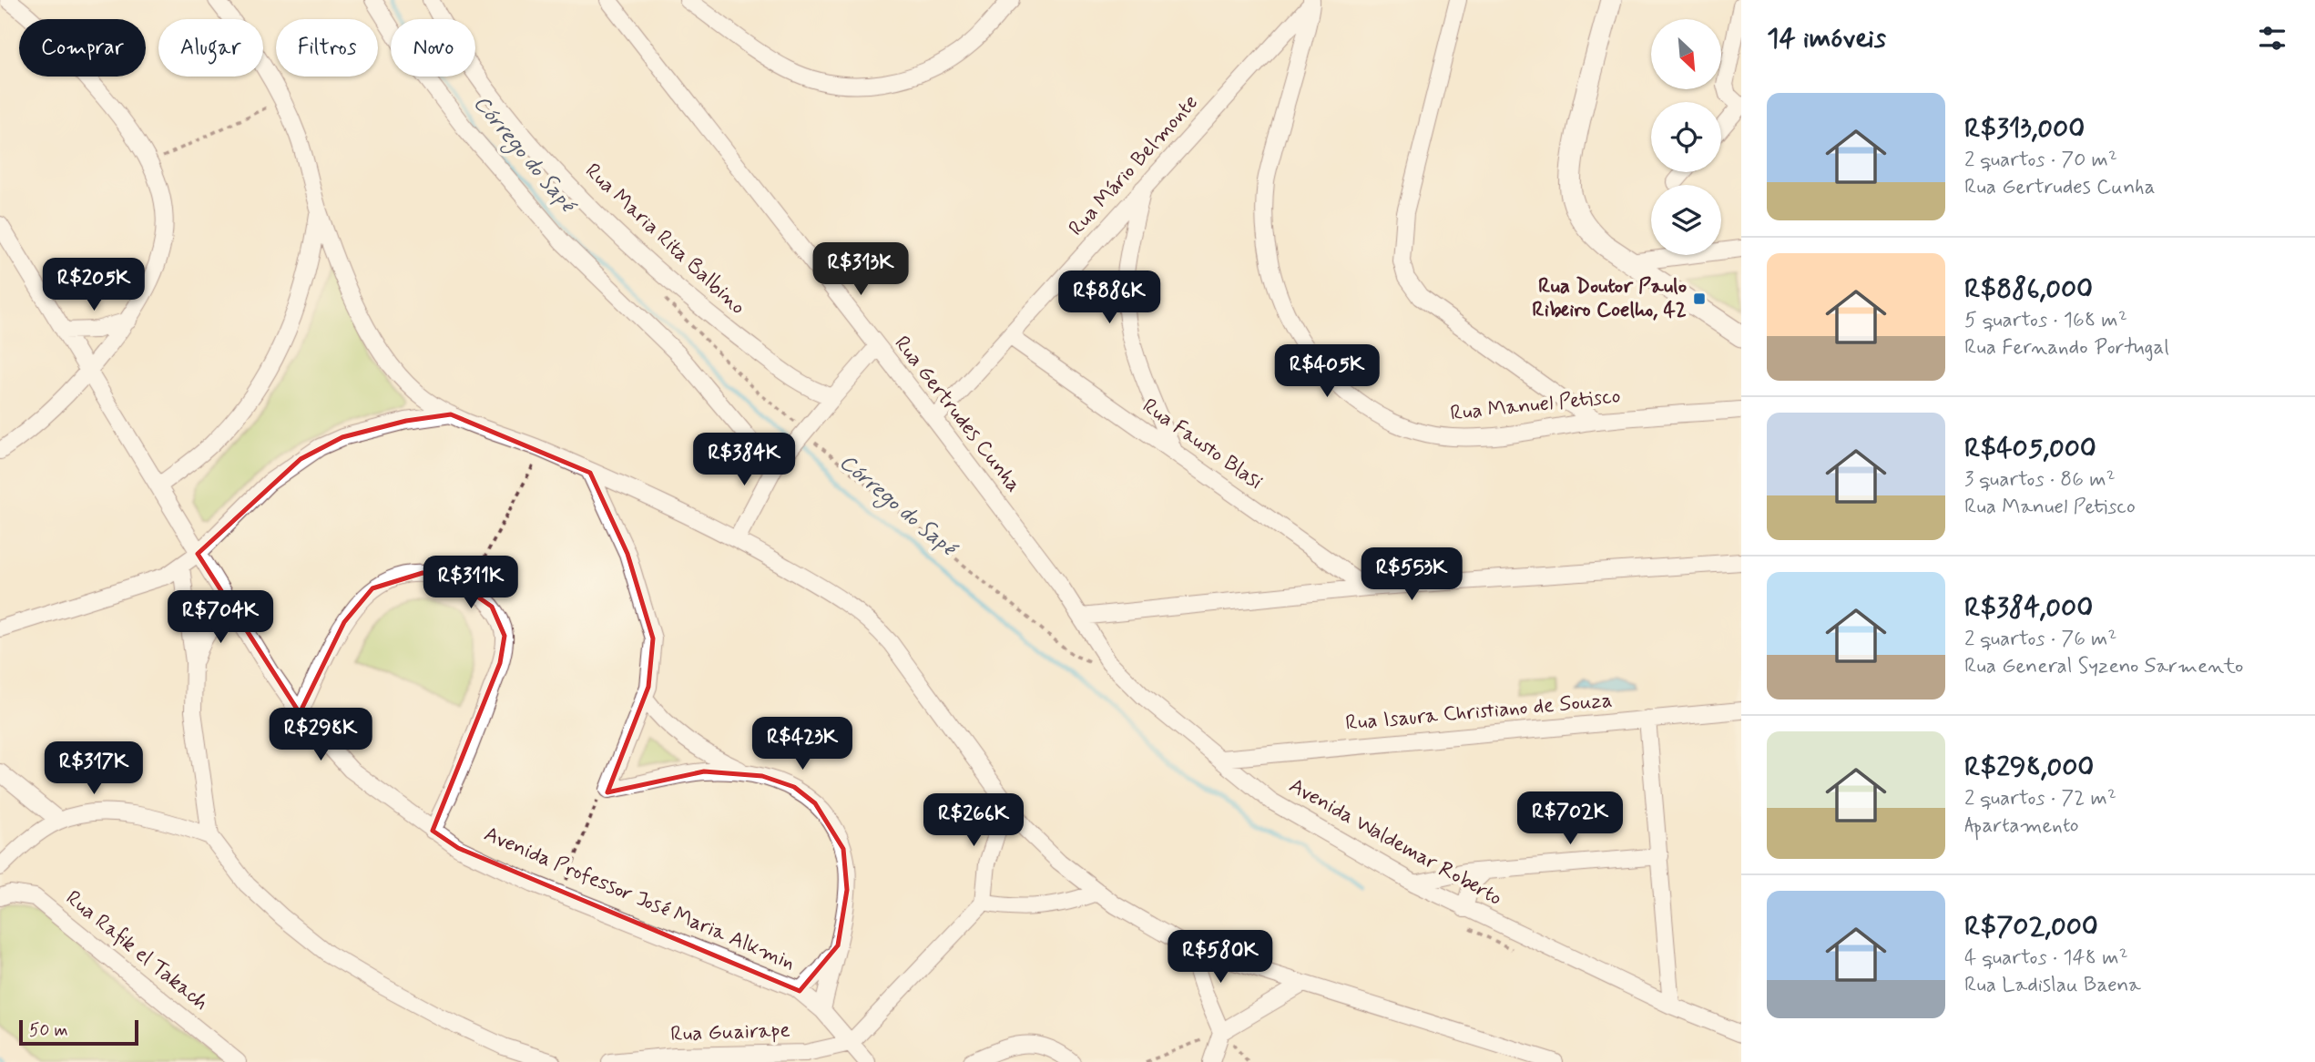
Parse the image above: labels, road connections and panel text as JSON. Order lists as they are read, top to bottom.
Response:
{
  "streets": {
    "street": [
      "Rua Mário Belmonte",
      "Rua Maria Rita Balbino",
      "Rua Manuel Petisco",
      "Rua Gertrudes Cunha",
      "Rua Fausto Blasi",
      "Rua Isaura Christiano de Souza",
      "Avenida Waldemar Roberto",
      "Avenida Professor José Maria Alkmin",
      "Rua Rafik el Takach",
      "Rua Guairape"
    ]
  },
  "crossings": [
    ["Rua Mário Belmonte", "Rua Manuel Petisco"],
    ["Rua Mário Belmonte", "Rua Gertrudes Cunha"],
    ["Rua Mário Belmonte", "Rua Fausto Blasi"],
    ["Rua Gertrudes Cunha", "Avenida Waldemar Roberto"],
    ["Rua Isaura Christiano de Souza", "Avenida Waldemar Roberto"],
    ["Avenida Professor José Maria Alkmin", "Rua Guairape"]
  ],
  "water": ["Córrego do Sapé"],
  "places": {
    "transit": ["Rua Doutor Paulo Ribeiro Coelho, 42"]
  },
  "scale_bar": "50 m",
  "north": "bottom right",
  "page": {
    "heading": "14 imóveis",
    "chip": [
      "Comprar",
      "Alugar",
      "Filtros",
      "Novo"
    ],
    "list": [
      {
        "name": "R$313,000",
        "note": "2 quartos · 70 m² · Rua Gertrudes Cunha"
      },
      {
        "name": "R$886,000",
        "note": "5 quartos · 168 m² · Rua Fernando Portugal"
      },
      {
        "name": "R$405,000",
        "note": "3 quartos · 86 m² · Rua Manuel Petisco"
      },
      {
        "name": "R$384,000",
        "note": "2 quartos · 76 m² · Rua General Syzeno Sarmento"
      },
      {
        "name": "R$298,000",
        "note": "2 quartos · 72 m² · Apartamento"
      },
      {
        "name": "R$702,000",
        "note": "4 quartos · 148 m² · Rua Ladislau Baena"
      }
    ],
    "price": [
      "R$313K",
      "R$205K",
      "R$886K",
      "R$405K",
      "R$384K",
      "R$553K",
      "R$311K",
      "R$704K",
      "R$298K",
      "R$423K",
      "R$317K",
      "R$702K",
      "R$266K",
      "R$580K"
    ],
    "scale": "50 m"
  }
}
